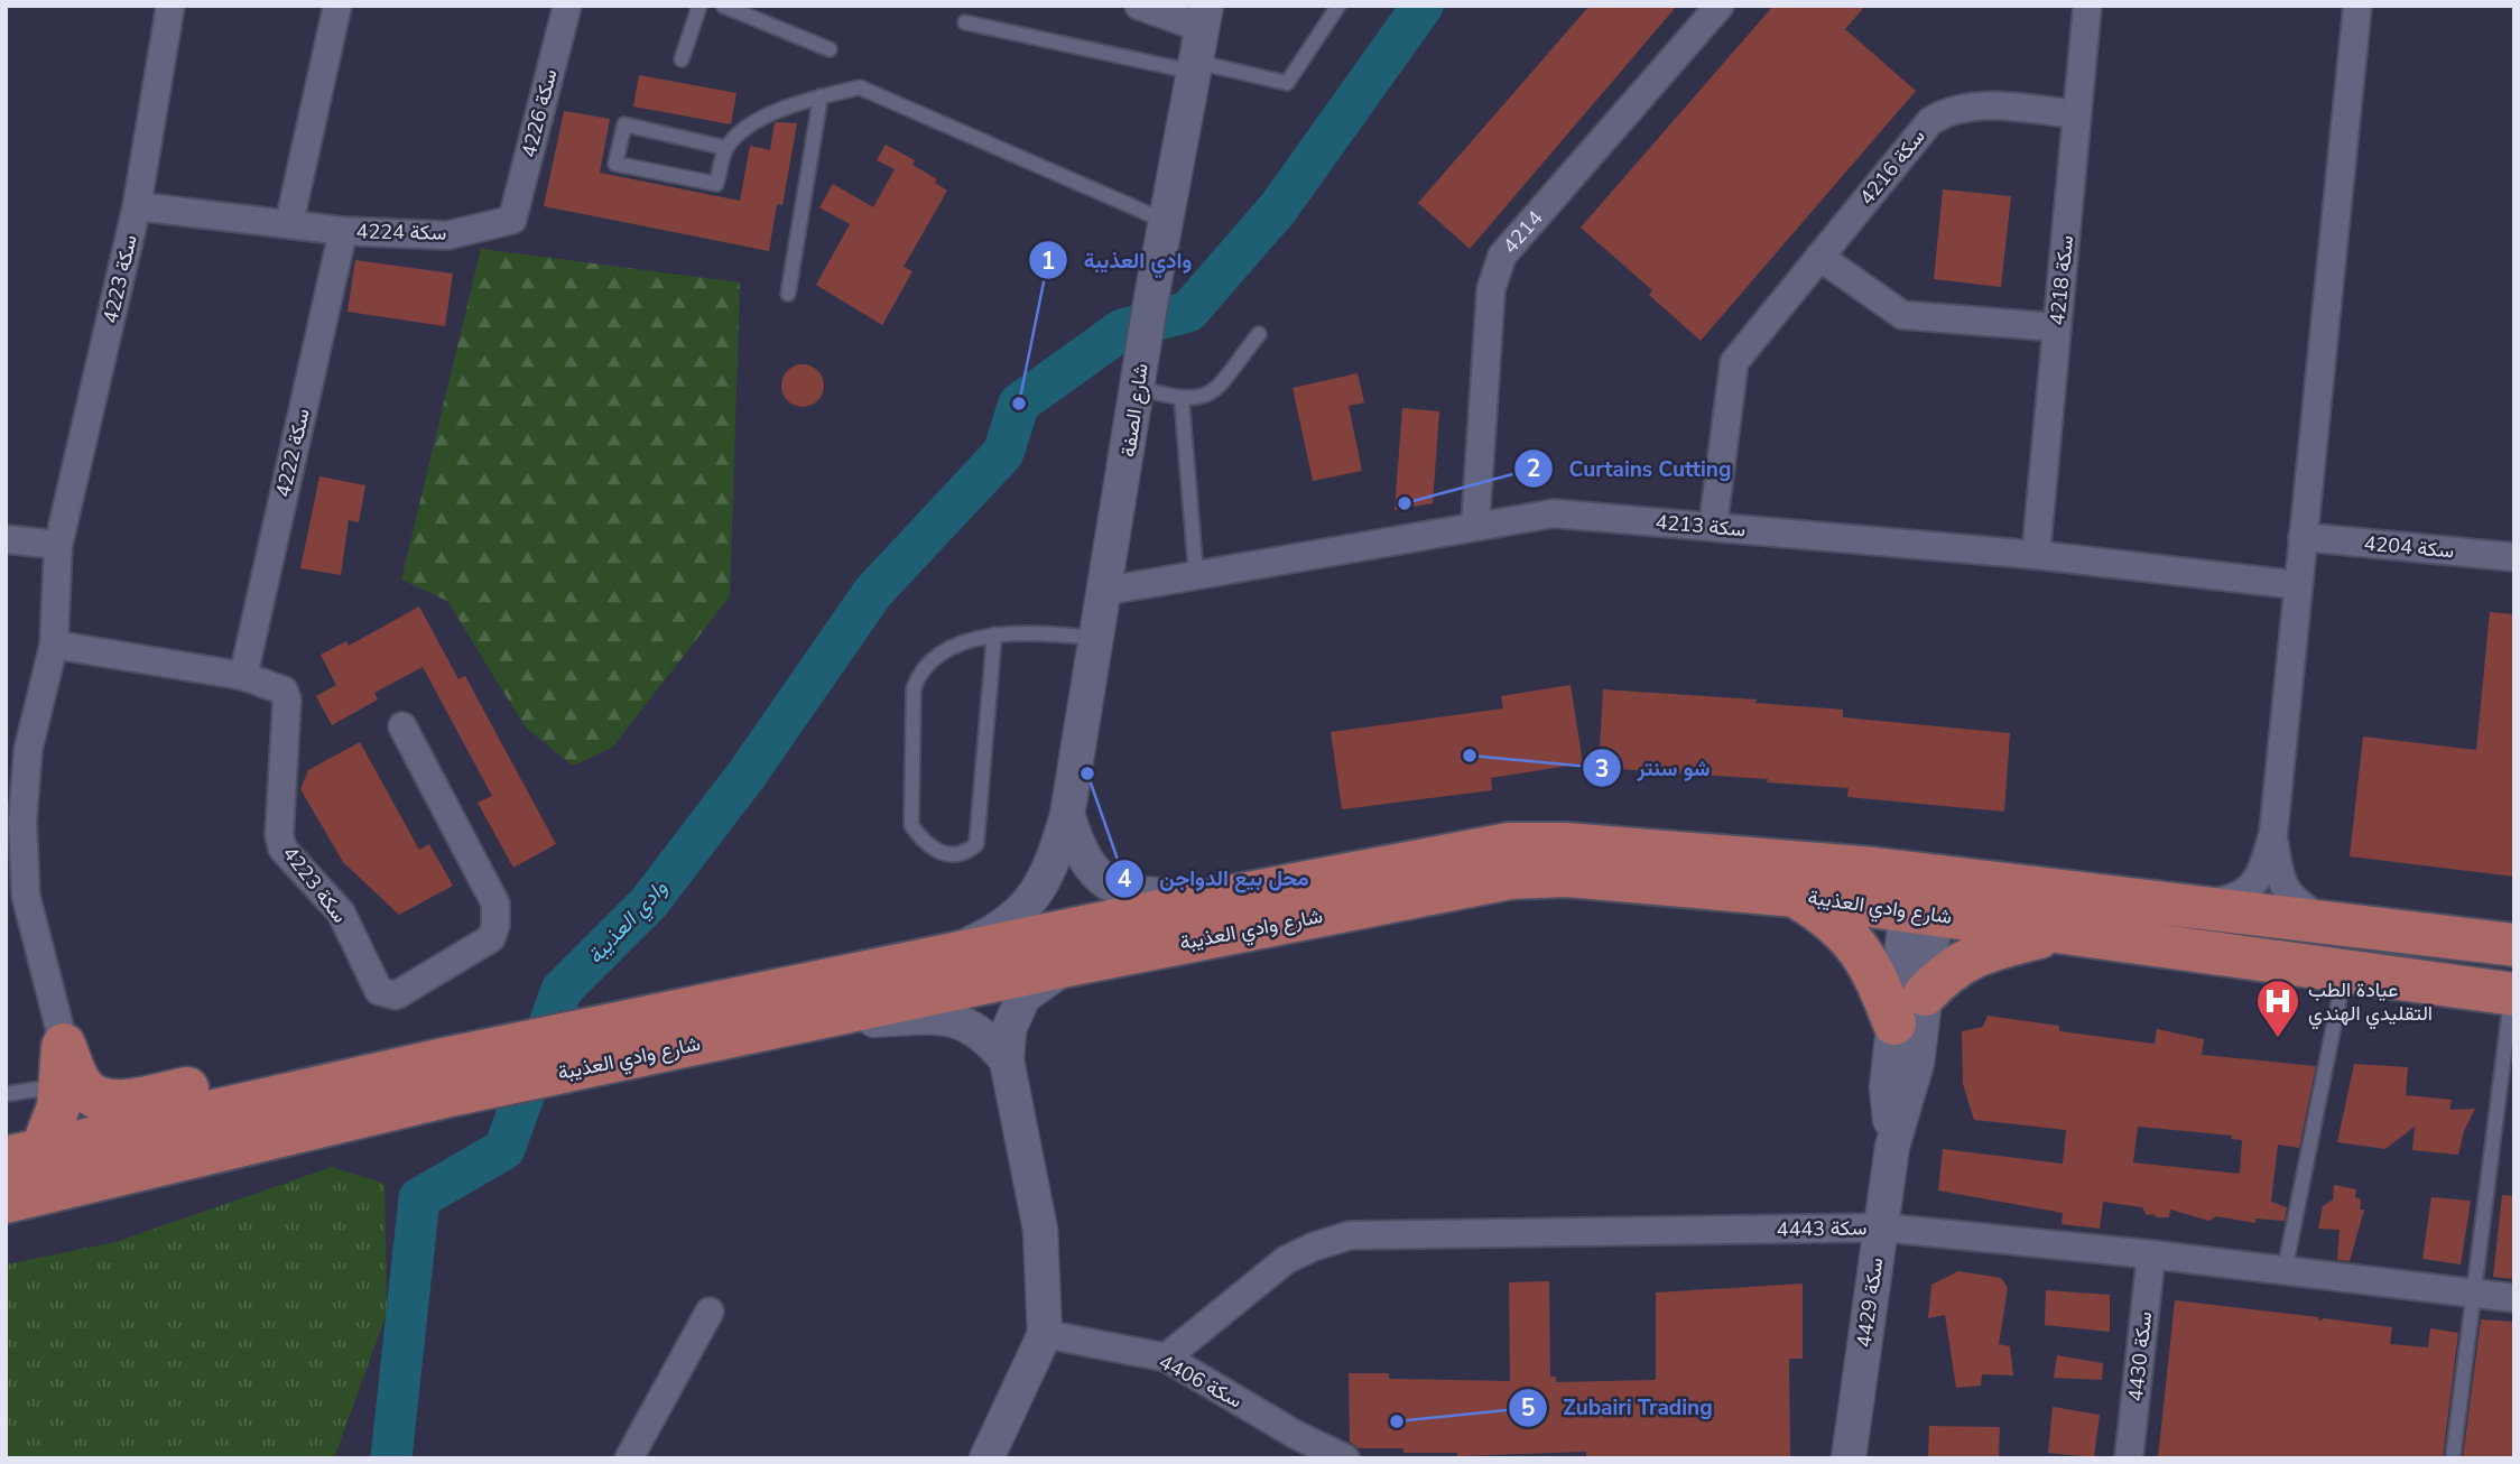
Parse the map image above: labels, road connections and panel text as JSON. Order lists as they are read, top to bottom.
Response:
{
  "streets": {
    "main road": ["شارع وادي العذيبة"],
    "street": [
      "سكة 4226",
      "سكة 4216",
      "سكة 4224",
      "4214",
      "سكة 4223",
      "سكة 4218",
      "شارع الصفة",
      "سكة 4222",
      "سكة 4213",
      "سكة 4204",
      "سكة 4443",
      "سكة 4429",
      "سكة 4430",
      "سكة 4406"
    ]
  },
  "crossings": [
    ["سكة 4226", "سكة 4224"],
    ["سكة 4216", "سكة 4218"],
    ["سكة 4216", "سكة 4213"],
    ["سكة 4224", "سكة 4223"],
    ["سكة 4224", "سكة 4222"],
    ["4214", "سكة 4213"],
    ["سكة 4223", "سكة 4222"],
    ["سكة 4218", "سكة 4213"],
    ["شارع الصفة", "سكة 4213"],
    ["شارع الصفة", "شارع وادي العذيبة"],
    ["شارع وادي العذيبة", "سكة 4429"],
    ["سكة 4443", "سكة 4429"],
    ["سكة 4443", "سكة 4430"],
    ["سكة 4443", "سكة 4406"]
  ],
  "water": ["وادي العذيبة"],
  "places": {
    "other": [
      "وادي العذيبة",
      "Curtains Cutting",
      "شو سنتر",
      "محل بيع الدواجن",
      "Zubairi Trading"
    ],
    "hospital": ["عيادة الطب التقليدي الهندي"]
  }
}
